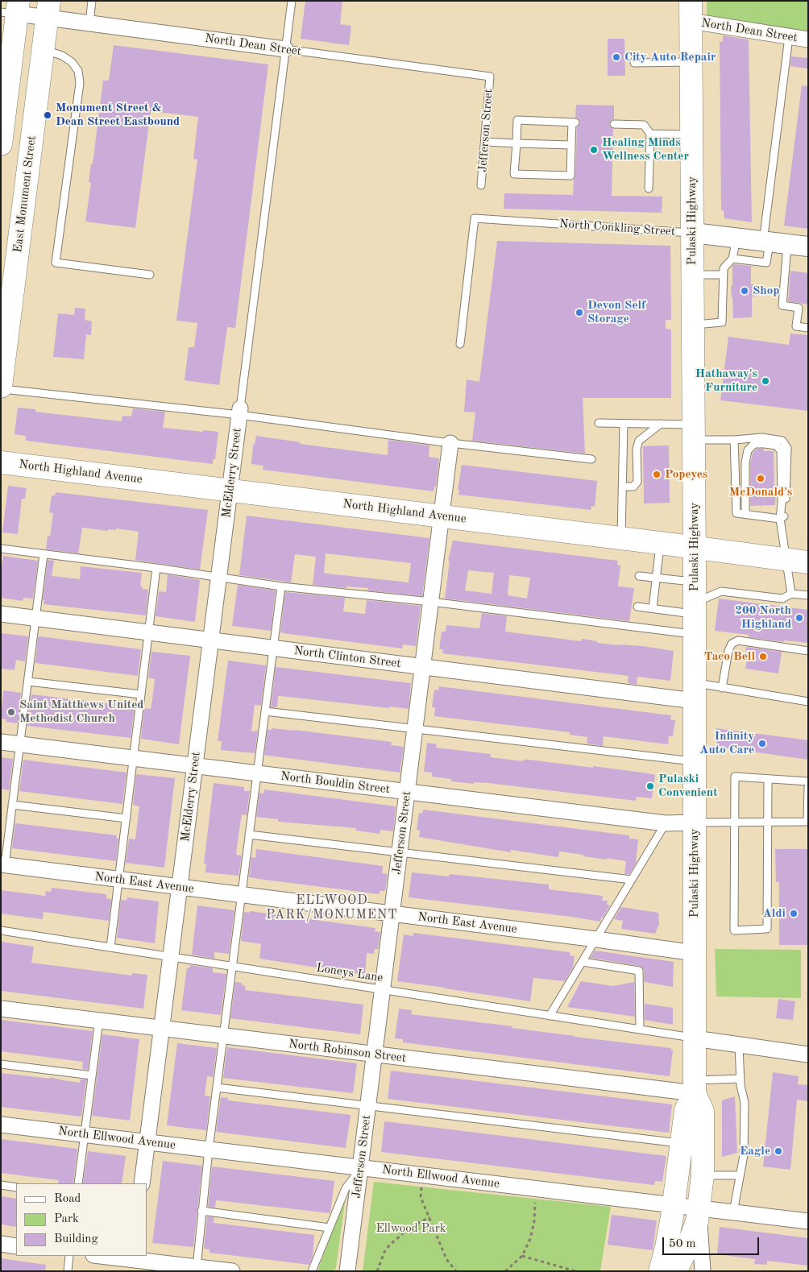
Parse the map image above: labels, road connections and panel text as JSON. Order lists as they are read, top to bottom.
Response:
{
  "streets": {
    "main road": ["East Monument Street", "Pulaski Highway", "North Highland Avenue"],
    "street": [
      "North Dean Street",
      "Jefferson Street",
      "North Conkling Street",
      "McElderry Street",
      "North Clinton Street",
      "North Bouldin Street",
      "North East Avenue",
      "North Robinson Street",
      "North Ellwood Avenue"
    ],
    "lane": ["Loneys Lane"]
  },
  "crossings": [
    ["North Dean Street", "Jefferson Street"],
    ["North Dean Street", "East Monument Street"],
    ["North Dean Street", "Pulaski Highway"],
    ["Jefferson Street", "North Highland Avenue"],
    ["Jefferson Street", "North Clinton Street"],
    ["Jefferson Street", "North Bouldin Street"],
    ["Jefferson Street", "North East Avenue"],
    ["Jefferson Street", "Loneys Lane"],
    ["Jefferson Street", "North Robinson Street"],
    ["Jefferson Street", "North Ellwood Avenue"],
    ["Pulaski Highway", "North Conkling Street"],
    ["Pulaski Highway", "North Highland Avenue"],
    ["Pulaski Highway", "North Clinton Street"],
    ["Pulaski Highway", "North Bouldin Street"],
    ["Pulaski Highway", "North East Avenue"],
    ["Pulaski Highway", "Loneys Lane"],
    ["Pulaski Highway", "North Robinson Street"],
    ["Pulaski Highway", "North Ellwood Avenue"],
    ["North Highland Avenue", "McElderry Street"],
    ["McElderry Street", "North Clinton Street"],
    ["McElderry Street", "North Bouldin Street"],
    ["McElderry Street", "North East Avenue"],
    ["McElderry Street", "Loneys Lane"],
    ["McElderry Street", "North Robinson Street"],
    ["McElderry Street", "North Ellwood Avenue"]
  ],
  "districts": ["ELLWOOD PARK/MONUMENT"],
  "parks": ["Ellwood Park"],
  "places": [
    "City Auto Repair",
    "Monument Street & Dean Street Eastbound",
    "Healing Minds Wellness Center",
    "Shop",
    "Devon Self Storage",
    "Hathaway's Furniture",
    "Popeyes",
    "McDonald's",
    "200 North Highland",
    "Taco Bell",
    "Saint Matthews United Methodist Church",
    "Infinity Auto Care",
    "Pulaski Convenient",
    "Aldi",
    "Eagle"
  ],
  "legend": ["Road", "Park", "Building"],
  "scale_bar": "50 m"
}
